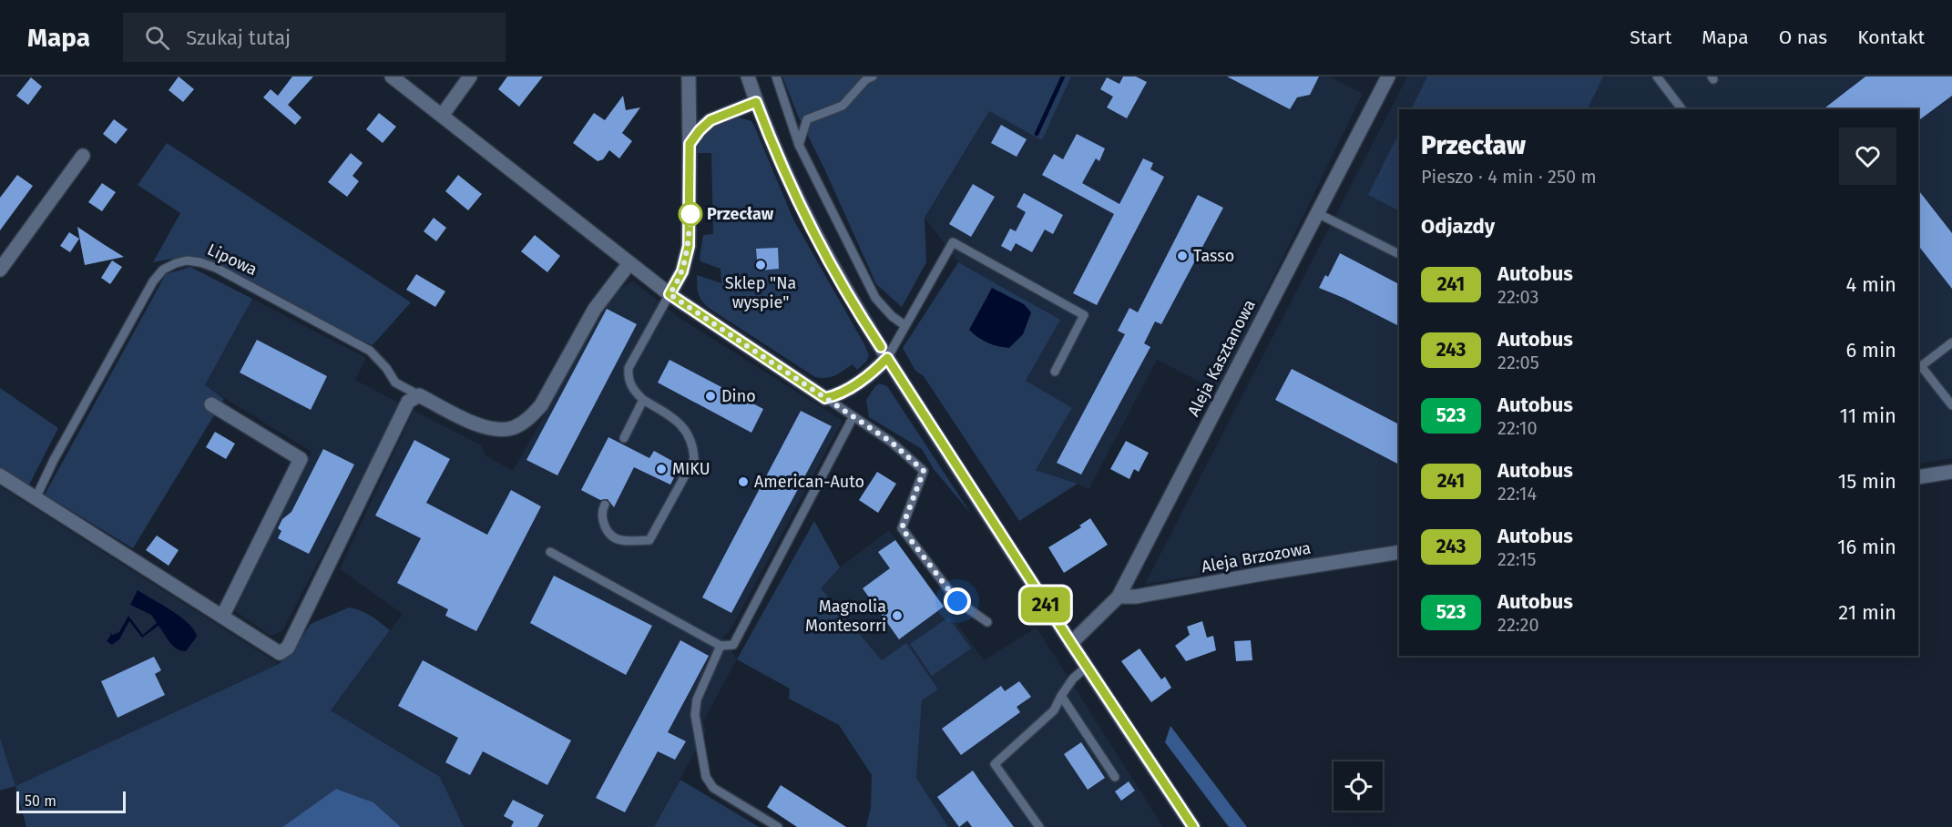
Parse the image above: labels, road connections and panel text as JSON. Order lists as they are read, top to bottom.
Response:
{
  "streets": {
    "street": ["Lipowa", "Aleja Kasztanowa", "Aleja Brzozowa"]
  },
  "crossings": [
    ["Aleja Kasztanowa", "Aleja Brzozowa"]
  ],
  "places": [
    "Przecław",
    "Tasso",
    "Sklep \"Na wyspie\"",
    "Dino",
    "MIKU",
    "American-Auto",
    "Magnolia Montesorri"
  ],
  "lines": ["bus line 241"],
  "scale_bar": "50 m",
  "page": {
    "header": "Mapa",
    "search": "Szukaj tutaj",
    "nav": [
      "Start",
      "Mapa",
      "O nas",
      "Kontakt"
    ],
    "on_map": "241",
    "heading": [
      ["Przecław", "Pieszo · 4 min · 250 m"],
      "Odjazdy"
    ],
    "list": [
      {
        "mark": "241",
        "name": "Autobus",
        "note": "22:03",
        "value": "4 min"
      },
      {
        "mark": "243",
        "name": "Autobus",
        "note": "22:05",
        "value": "6 min"
      },
      {
        "mark": "523",
        "name": "Autobus",
        "note": "22:10",
        "value": "11 min"
      },
      {
        "mark": "241",
        "name": "Autobus",
        "note": "22:14",
        "value": "15 min"
      },
      {
        "mark": "243",
        "name": "Autobus",
        "note": "22:15",
        "value": "16 min"
      },
      {
        "mark": "523",
        "name": "Autobus",
        "note": "22:20",
        "value": "21 min"
      }
    ],
    "scale": "50 m"
  }
}
